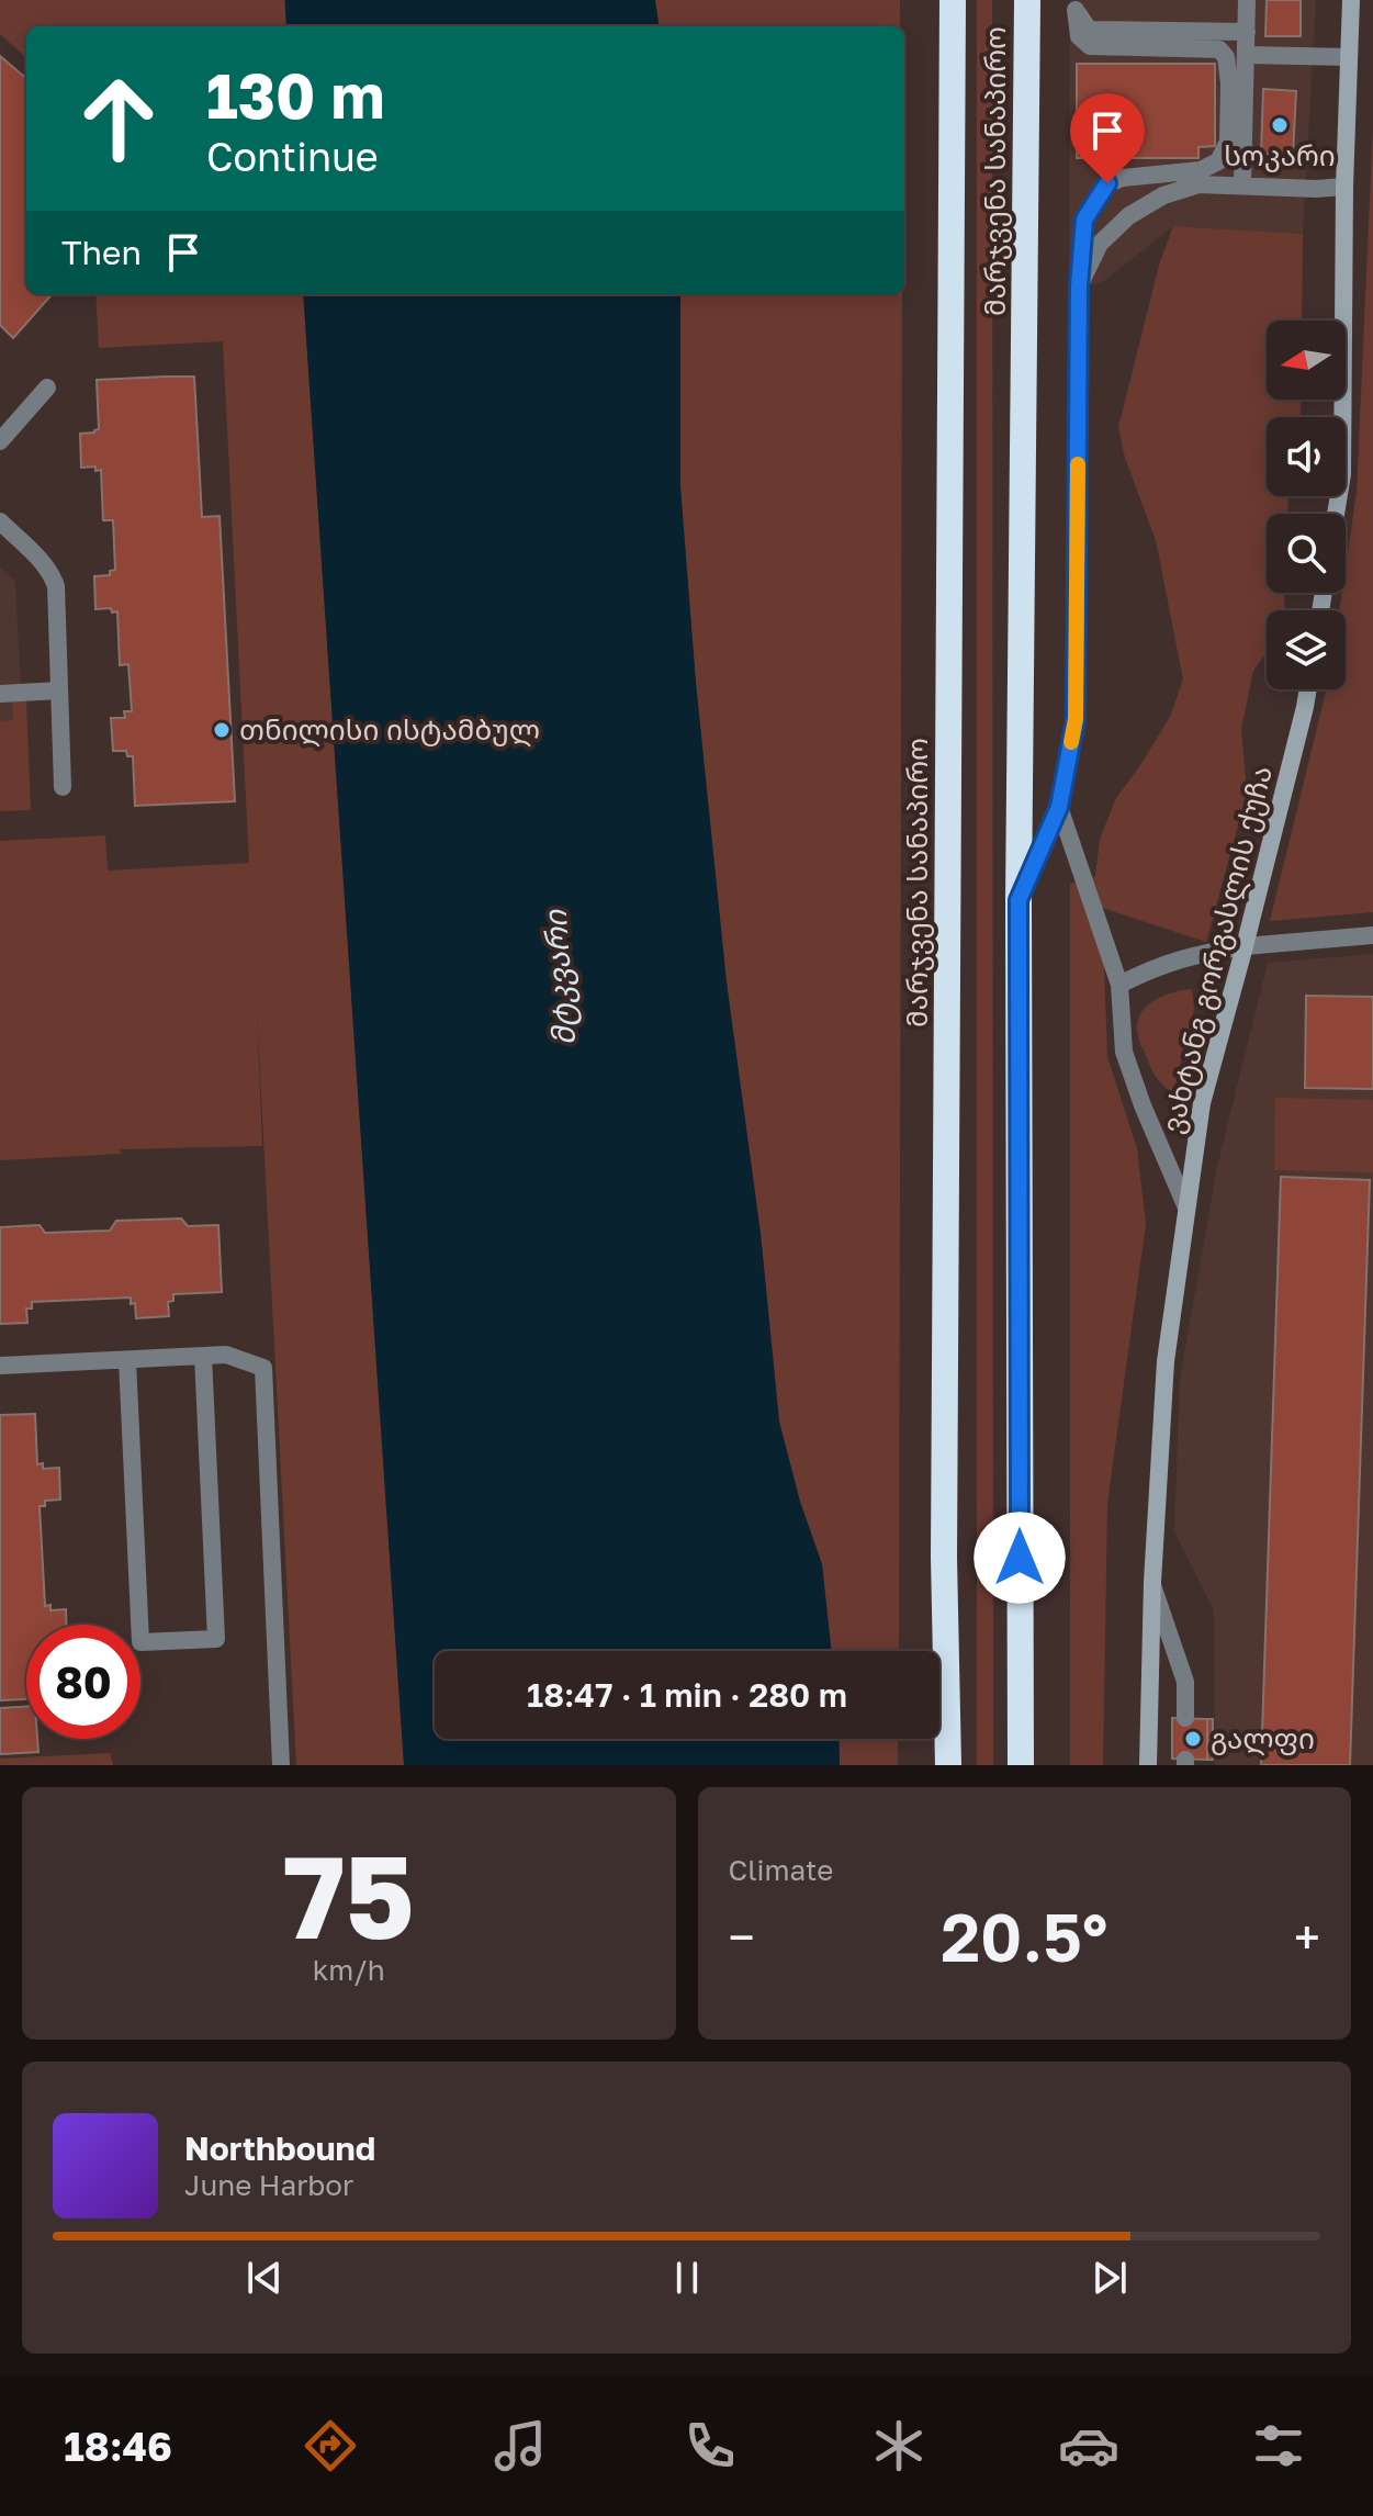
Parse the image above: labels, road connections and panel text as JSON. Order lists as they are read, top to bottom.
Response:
{
  "streets": {
    "highway": ["მარჯვენა სანაპირო"],
    "street": ["ვახტანგ გორგასლის ქუჩა"]
  },
  "water": ["მტკვარი"],
  "places": ["სოკარი", "თნილისი ისტამბულ", "გალფი"],
  "north": "left",
  "page": {
    "turn": ["130 m", "Continue"],
    "then": "Then",
    "limit": "80",
    "trip": "18:47 · 1 min · 280 m",
    "tile": [
      ["75", "km/h"],
      "Climate"
    ],
    "heat": ["−", "20.5°", "+"],
    "song": ["Northbound", "June Harbor"],
    "tabs": "18:46"
  }
}
